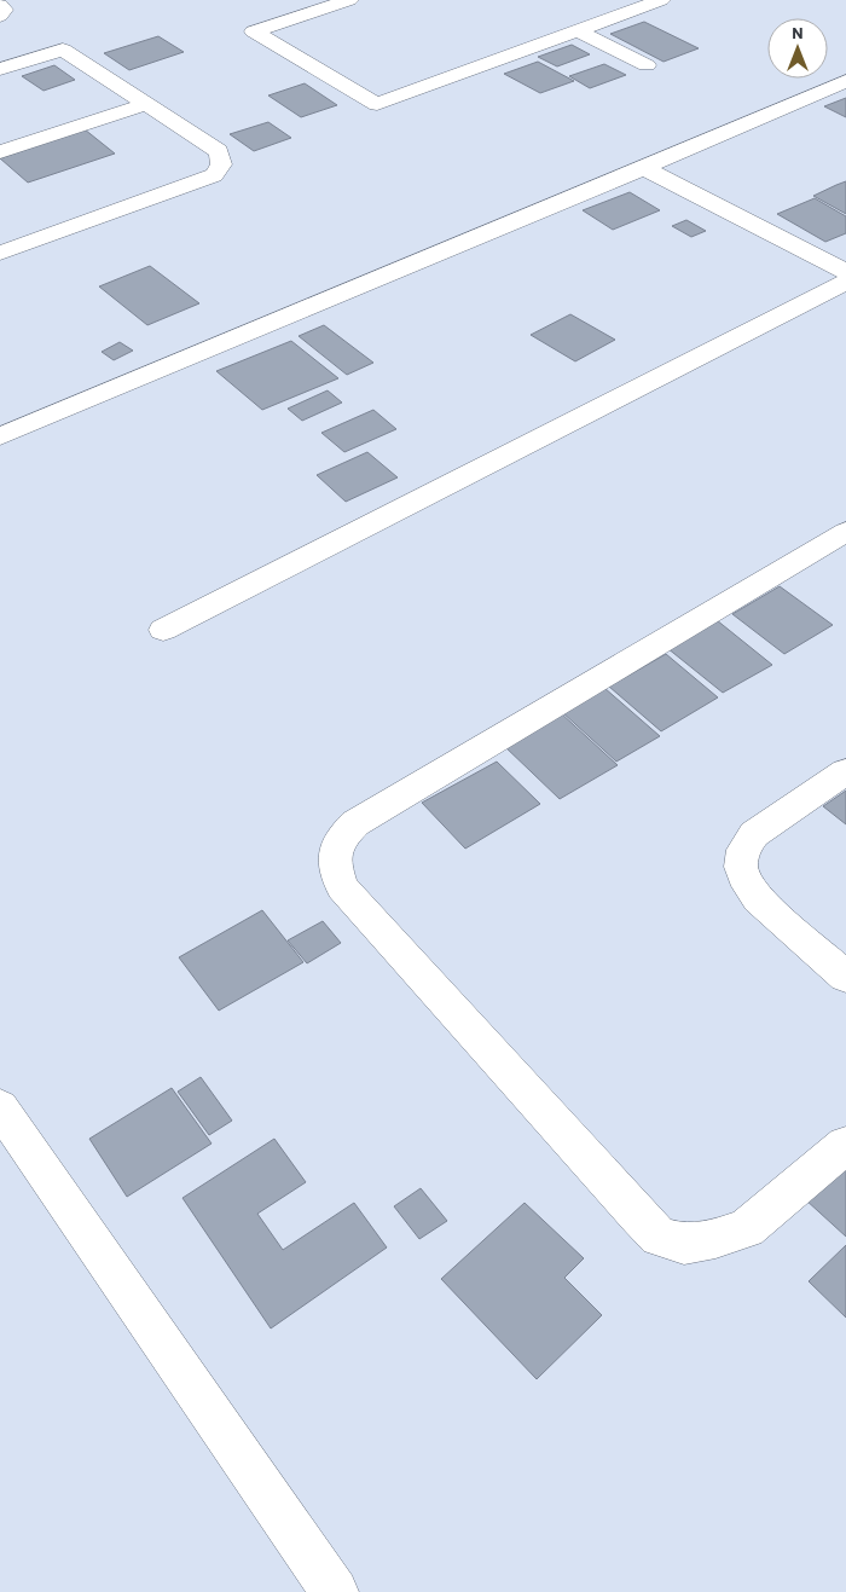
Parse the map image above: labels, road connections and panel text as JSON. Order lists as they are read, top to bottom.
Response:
{
  "north": "top"
}
